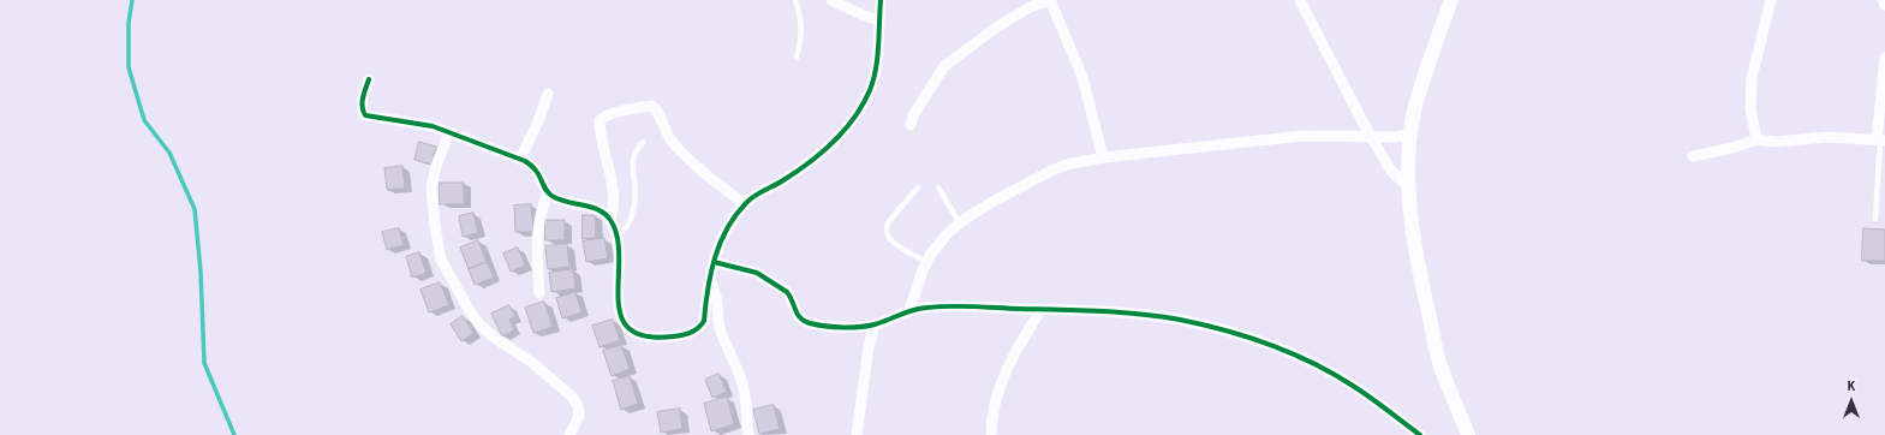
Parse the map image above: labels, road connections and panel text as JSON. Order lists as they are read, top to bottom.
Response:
{
  "north": "top"
}
